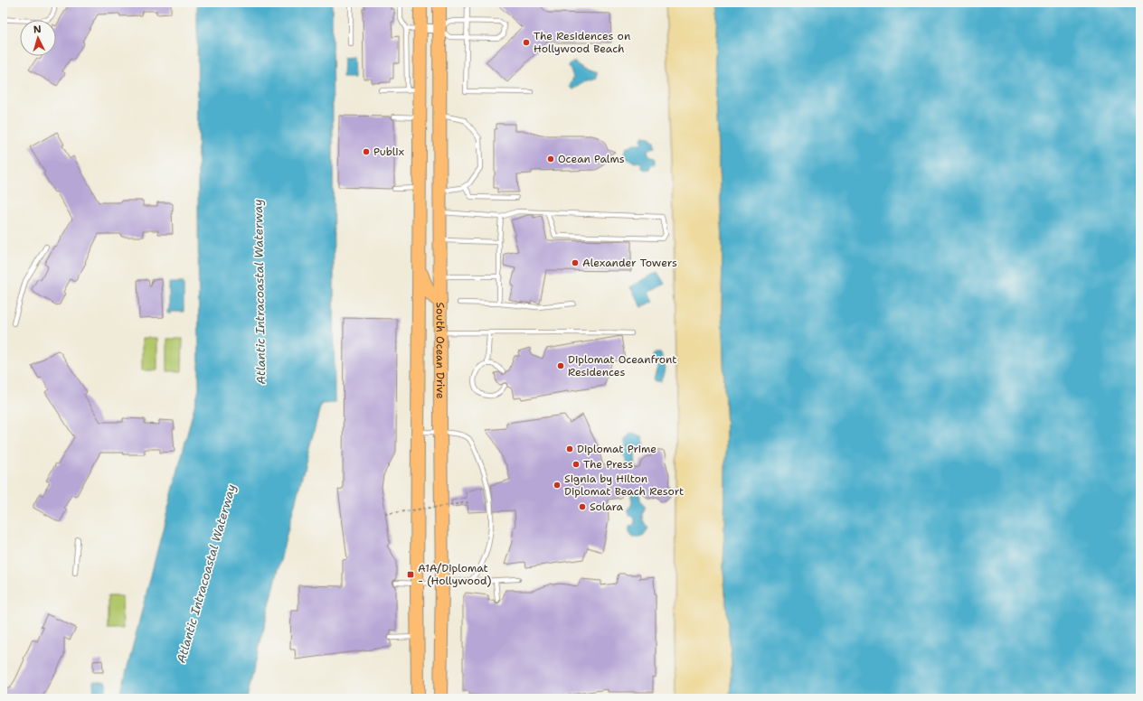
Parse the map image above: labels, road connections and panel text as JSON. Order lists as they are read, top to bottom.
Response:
{
  "streets": {
    "main road": ["South Ocean Drive"]
  },
  "water": ["Atlantic Intracoastal Waterway"],
  "places": {
    "other": [
      "The Residences on Hollywood Beach",
      "Publix",
      "Ocean Palms",
      "Alexander Towers",
      "Diplomat Oceanfront Residences",
      "Diplomat Prime",
      "The Press",
      "Signia by Hilton Diplomat Beach Resort",
      "Solara"
    ],
    "transit": ["A1A/Diplomat - (Hollywood)"]
  },
  "north": "top"
}
